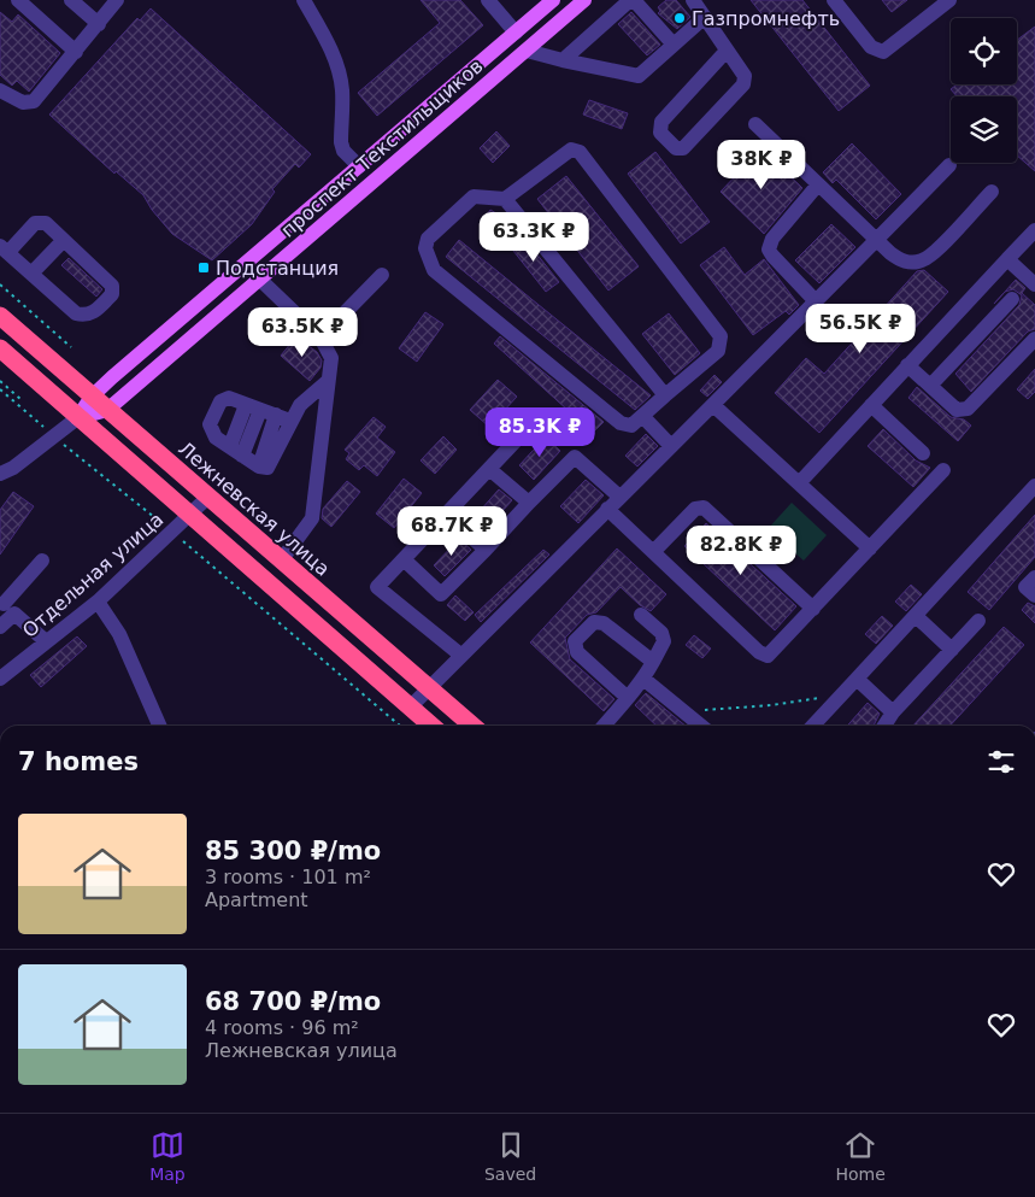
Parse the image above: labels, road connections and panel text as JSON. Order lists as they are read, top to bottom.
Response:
{
  "streets": {
    "highway": ["Лежневская улица"],
    "main road": ["проспект Текстильщиков"],
    "street": ["Отдельная улица"]
  },
  "crossings": [
    ["проспект Текстильщиков", "Лежневская улица"],
    ["Лежневская улица", "Отдельная улица"]
  ],
  "places": {
    "other": ["Газпромнефть"],
    "transit": ["Подстанция"]
  },
  "page": {
    "price": [
      "38K ₽",
      "63.3K ₽",
      "56.5K ₽",
      "63.5K ₽",
      "85.3K ₽",
      "68.7K ₽",
      "82.8K ₽"
    ],
    "heading": "7 homes",
    "list": [
      {
        "name": "85 300 ₽/mo",
        "note": "3 rooms · 101 m² · Apartment"
      },
      {
        "name": "68 700 ₽/mo",
        "note": "4 rooms · 96 m² · Лежневская улица"
      }
    ],
    "tabs": ["Map", "Saved", "Home"]
  }
}
